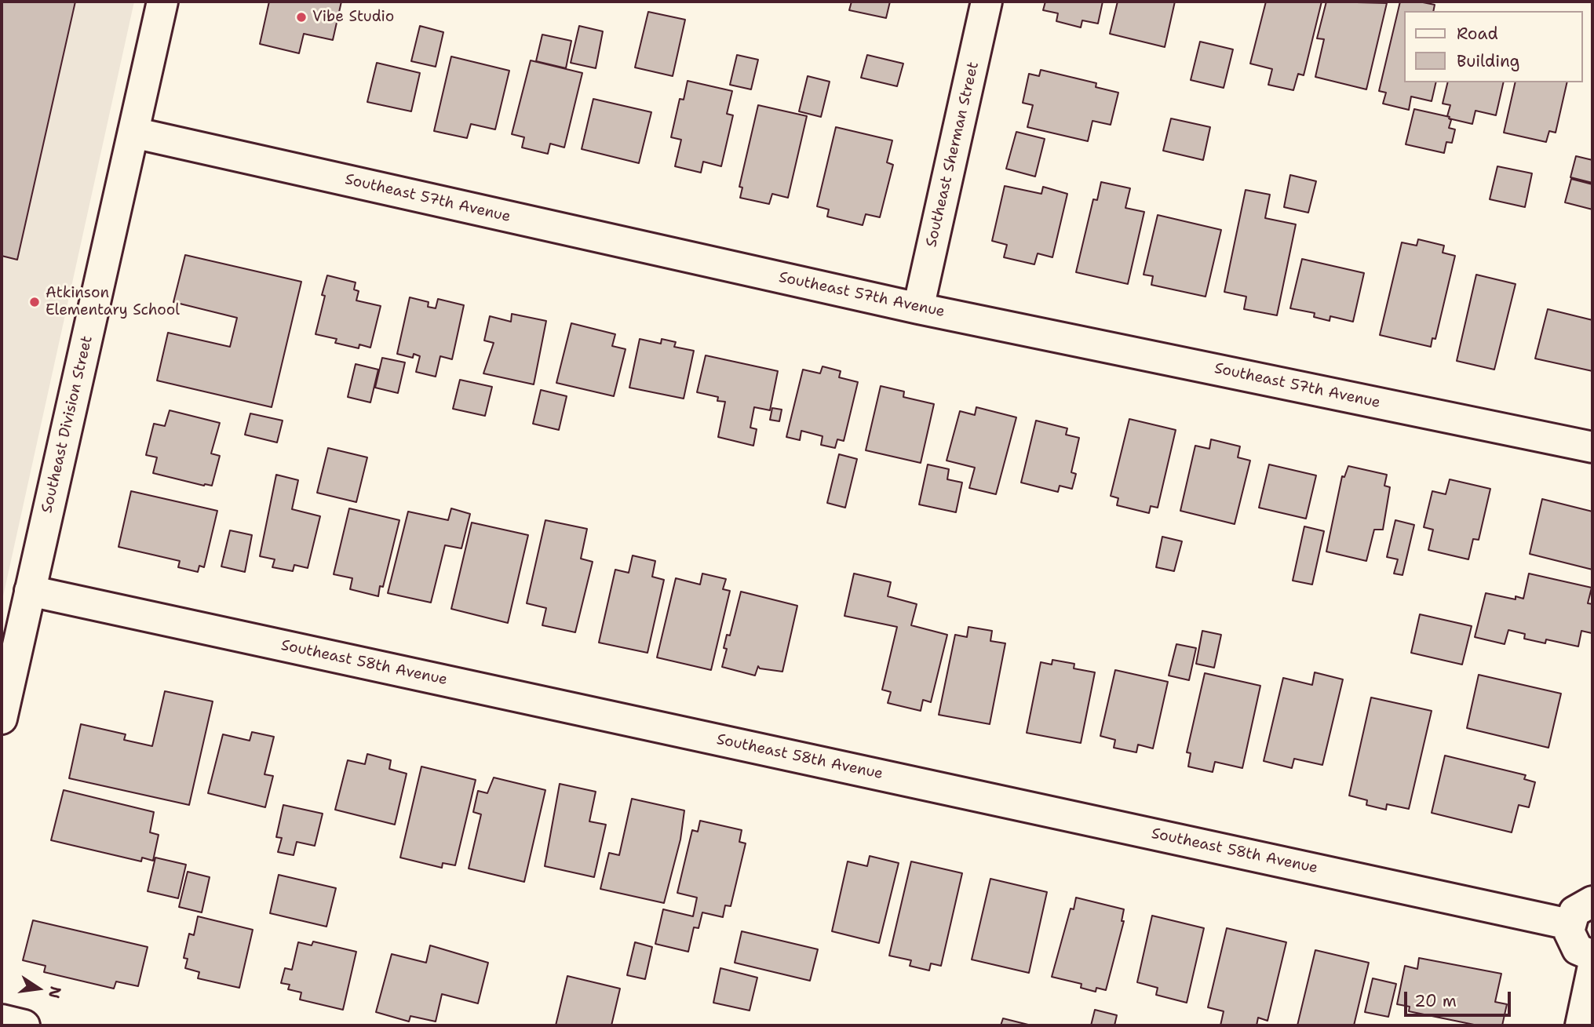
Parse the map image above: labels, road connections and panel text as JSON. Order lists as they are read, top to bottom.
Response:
{
  "streets": {
    "street": [
      "Southeast Sherman Street",
      "Southeast 57th Avenue",
      "Southeast Division Street",
      "Southeast 58th Avenue"
    ]
  },
  "crossings": [
    ["Southeast Sherman Street", "Southeast 57th Avenue"],
    ["Southeast 57th Avenue", "Southeast Division Street"],
    ["Southeast Division Street", "Southeast 58th Avenue"]
  ],
  "places": ["Vibe Studio", "Atkinson Elementary School"],
  "legend": ["Road", "Building"],
  "scale_bar": "20 m",
  "north": "right"
}
